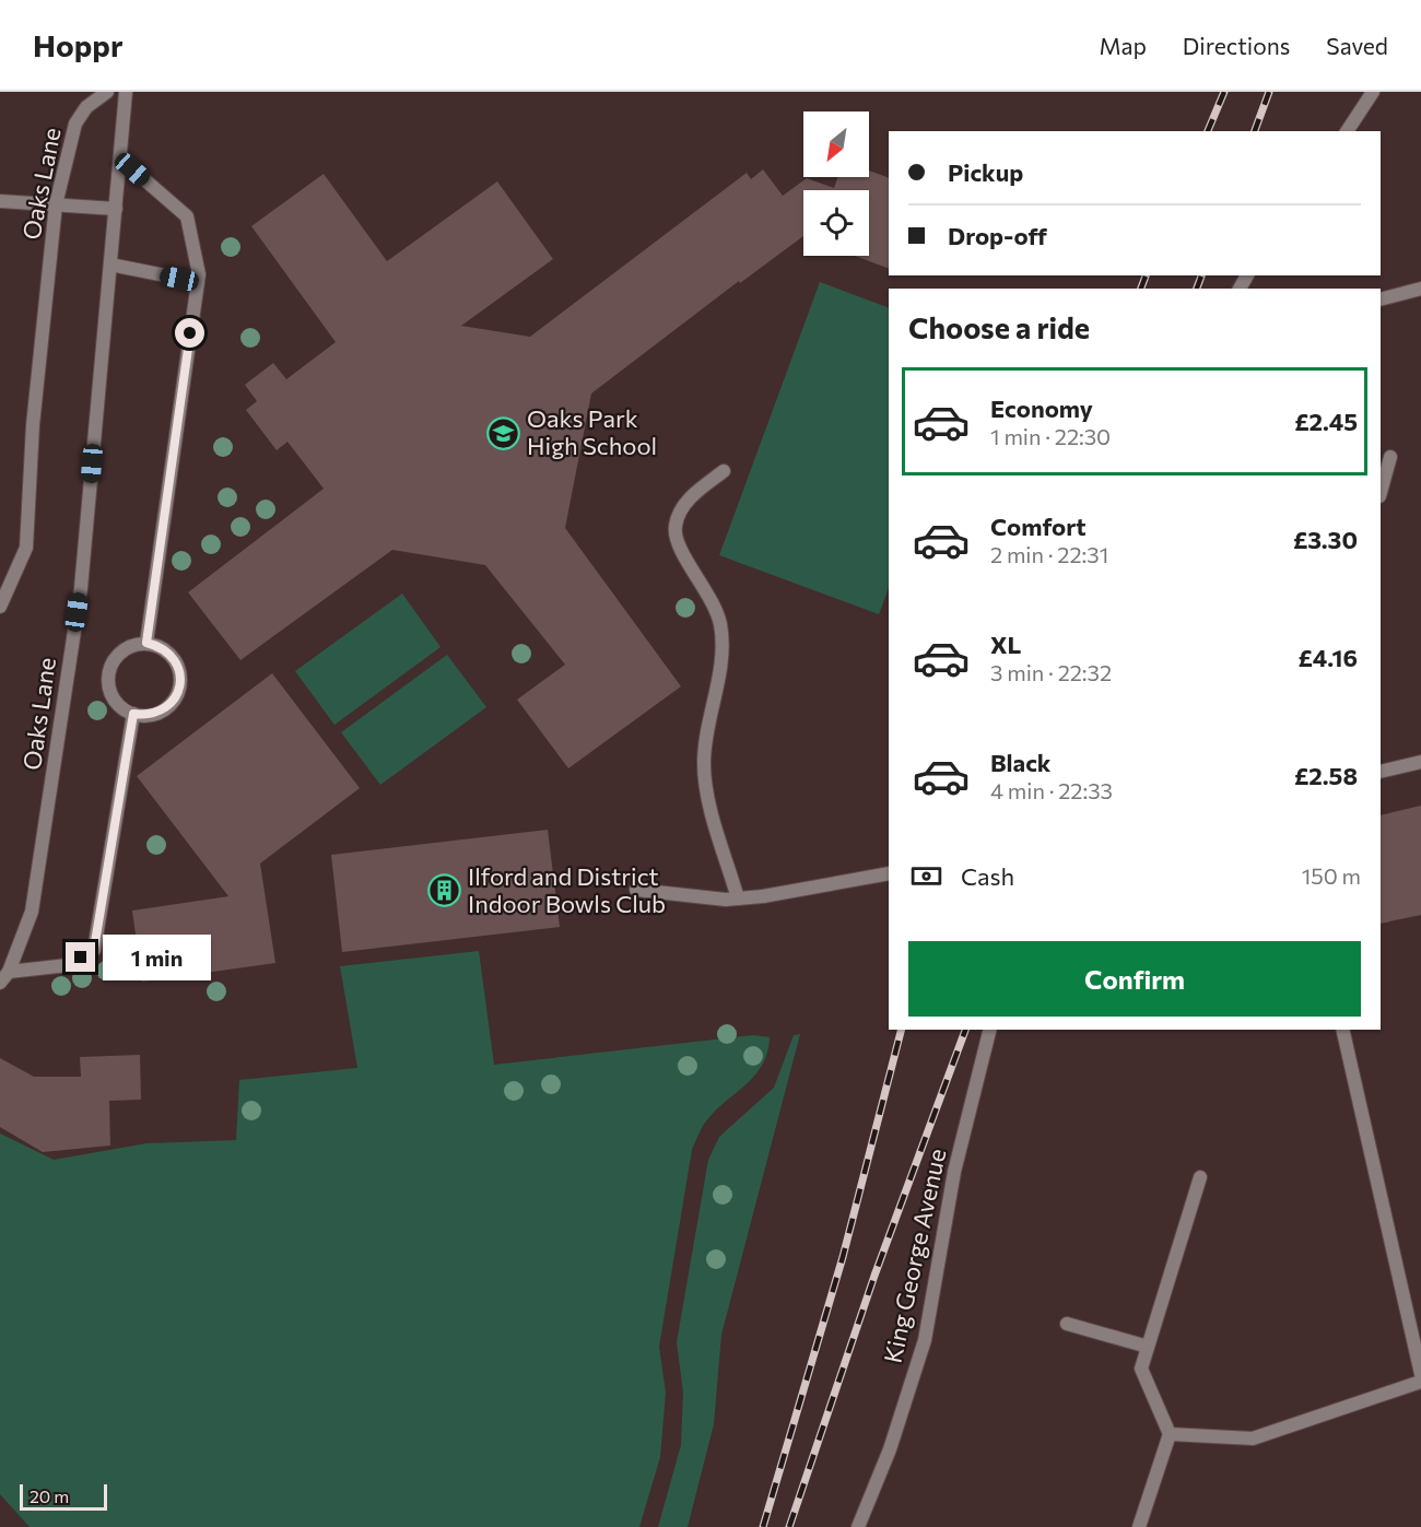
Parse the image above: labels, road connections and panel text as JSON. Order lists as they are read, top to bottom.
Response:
{
  "streets": {
    "street": ["Oaks Lane", "King George Avenue"]
  },
  "places": {
    "school or university": ["Oaks Park High School"],
    "building": ["Ilford and District Indoor Bowls Club"]
  },
  "scale_bar": "20 m",
  "north": "bottom left",
  "page": {
    "header": "Hoppr",
    "nav": ["Map", "Directions", "Saved"],
    "banner": ["Pickup", "Drop-off"],
    "heading": "Choose a ride",
    "list": [
      {
        "name": "Economy",
        "note": "1 min · 22:30",
        "value": "£2.45"
      },
      {
        "name": "Comfort",
        "note": "2 min · 22:31",
        "value": "£3.30"
      },
      {
        "name": "XL",
        "note": "3 min · 22:32",
        "value": "£4.16"
      },
      {
        "name": "Black",
        "note": "4 min · 22:33",
        "value": "£2.58"
      }
    ],
    "pay": ["Cash", "150 m"],
    "buttons": "Confirm",
    "bubble": "1 min",
    "scale": "20 m"
  }
}
